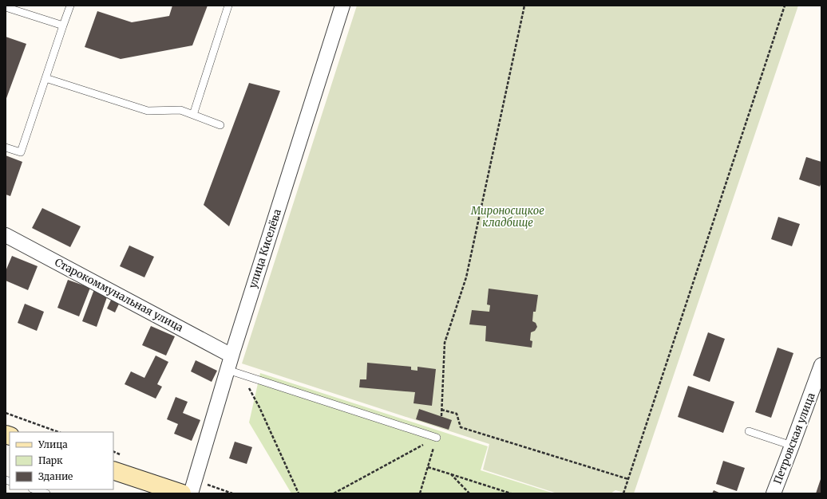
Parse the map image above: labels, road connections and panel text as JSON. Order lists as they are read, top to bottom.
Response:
{
  "streets": {
    "street": ["улица Киселёва", "Старокоммунальная улица", "Петровская улица"]
  },
  "crossings": [
    ["улица Киселёва", "Старокоммунальная улица"]
  ],
  "parks": ["Мироносицкое кладбище"],
  "legend": ["Улица", "Парк", "Здание"]
}
